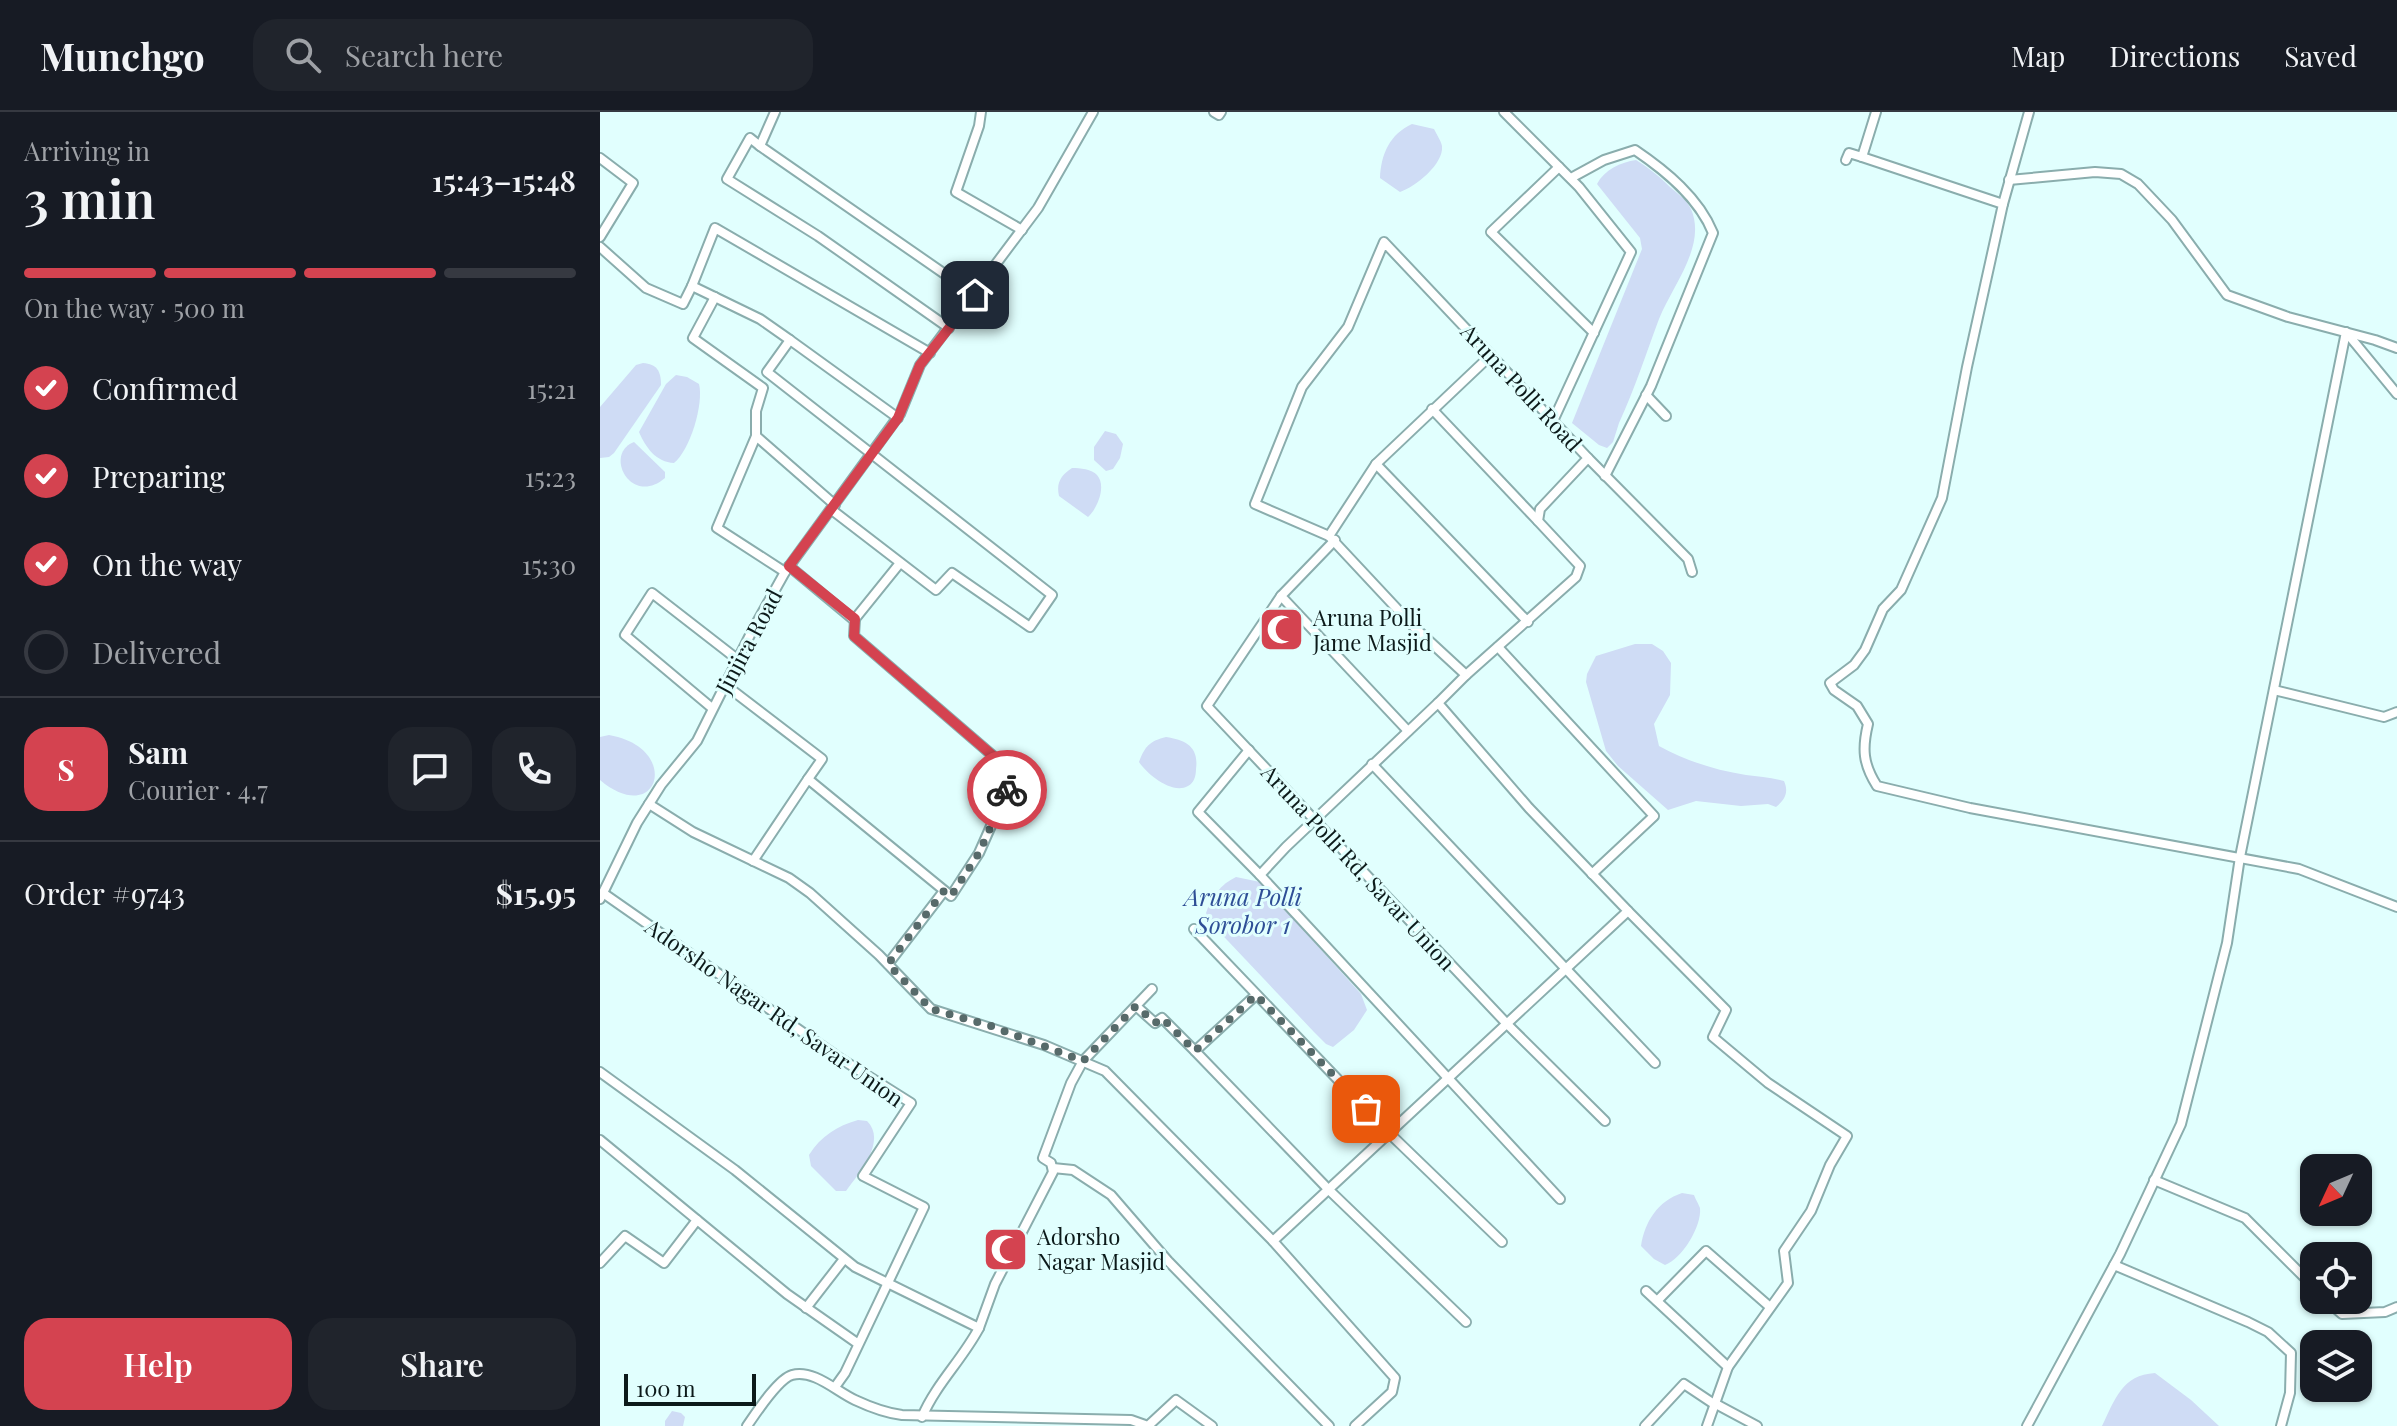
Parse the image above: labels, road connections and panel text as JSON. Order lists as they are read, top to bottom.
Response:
{
  "streets": {
    "street": [
      "Aruna Polli Road",
      "Jinjira Road",
      "Aruna Polli Rd, Savar Union",
      "Adorsho Nagar Rd, Savar Union"
    ]
  },
  "crossings": [
    ["Jinjira Road", "Adorsho Nagar Rd, Savar Union"]
  ],
  "water": ["Aruna Polli Sorobor 1"],
  "places": {
    "mosque": ["Aruna Polli Jame Masjid", "Adorsho Nagar Masjid"]
  },
  "scale_bar": "100 m",
  "north": "bottom left",
  "page": {
    "header": "Munchgo",
    "search": "Search here",
    "nav": ["Map", "Directions", "Saved"],
    "heading": ["3 min", "Arriving in", "15:43–15:48"],
    "panel": [
      "Sam",
      "Courier · 4.7",
      "Order #9743",
      "$15.95"
    ],
    "bar": "On the way · 500 m",
    "list": [
      ["Confirmed", "15:21"],
      ["Preparing", "15:23"],
      ["On the way", "15:30"],
      "Delivered"
    ],
    "round": "S",
    "buttons": ["Help", "Share"],
    "scale": "100 m"
  }
}
